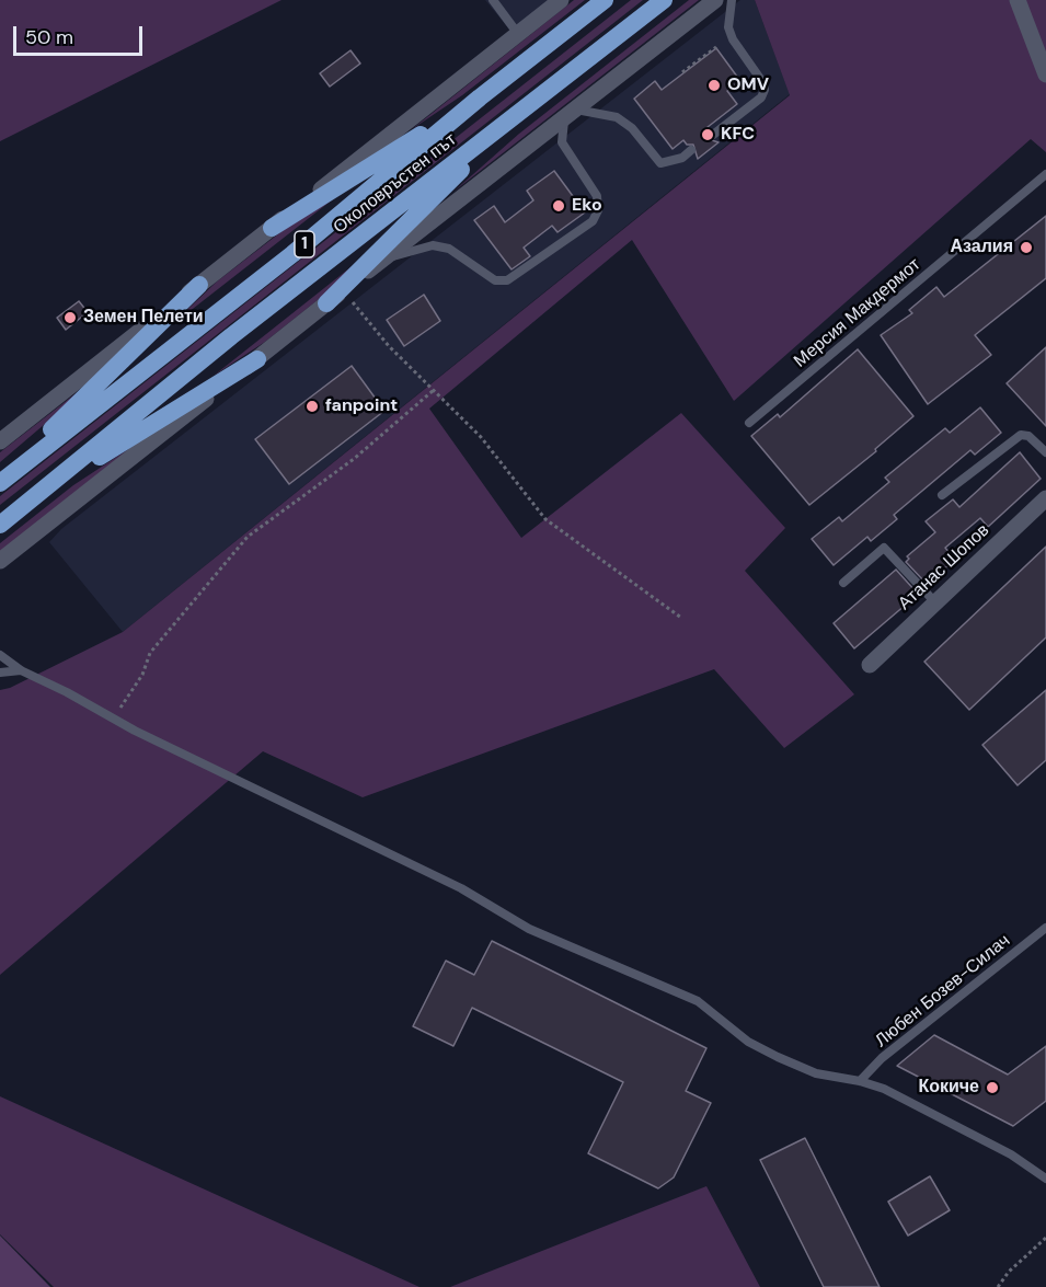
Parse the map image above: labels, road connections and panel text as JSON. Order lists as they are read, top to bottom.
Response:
{
  "streets": {
    "highway": ["Околовръстен път", "1"],
    "street": ["Атанас Шопов"],
    "lane": ["Мерсия Макдермот", "Любен Бозев-Силач"]
  },
  "places": [
    "OMV",
    "KFC",
    "Eko",
    "Азалия",
    "Земен Пелети",
    "fanpoint",
    "Кокиче"
  ],
  "scale_bar": "50 m"
}
